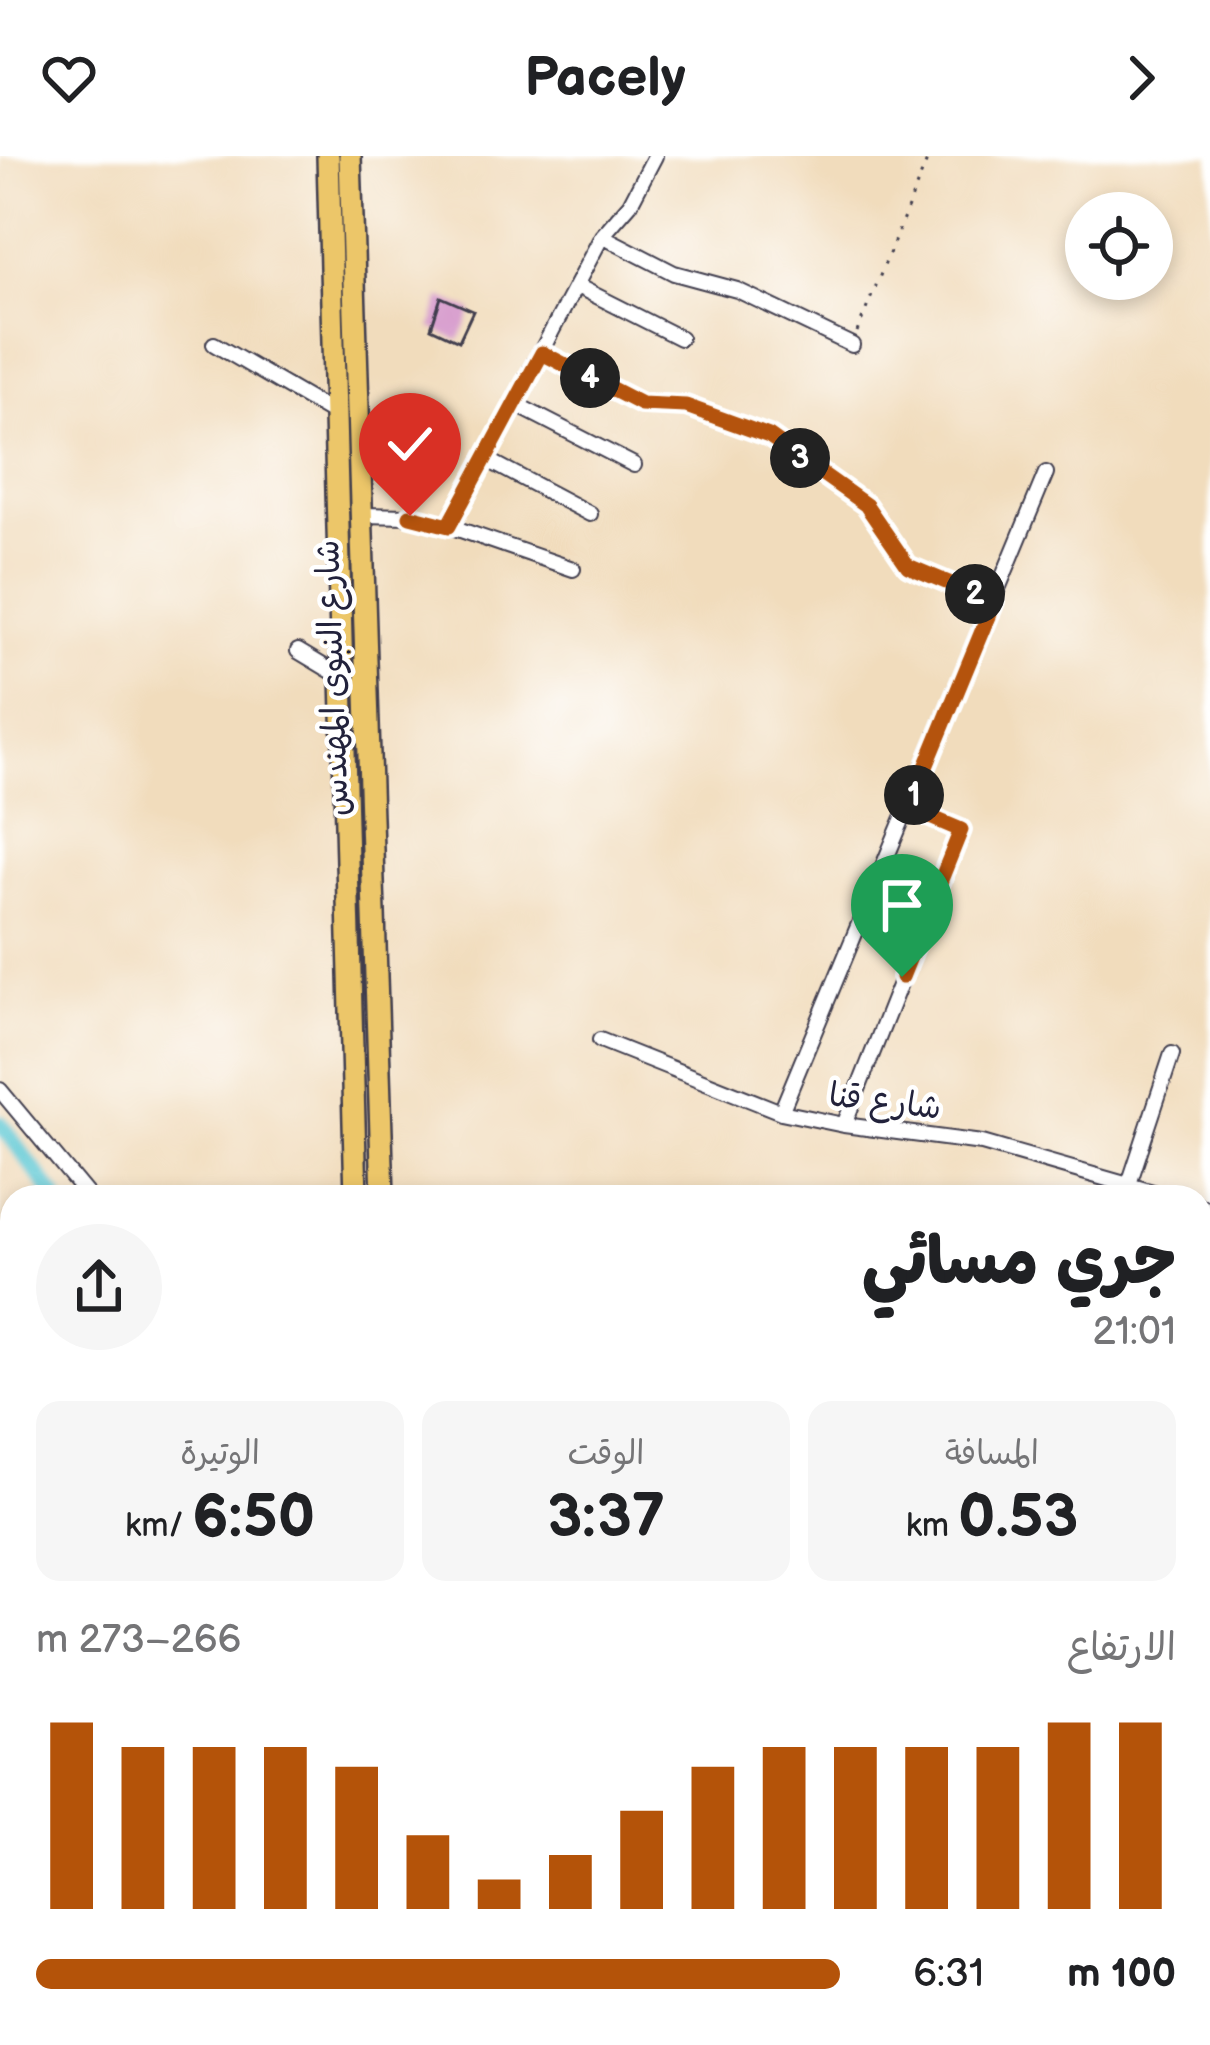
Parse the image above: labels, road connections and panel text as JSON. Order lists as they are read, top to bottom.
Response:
{
  "streets": {
    "main road": ["شارع النبوى المهندس"],
    "street": ["شارع قنا"]
  },
  "page": {
    "header": "Pacely",
    "pins": [
      "4",
      "3",
      "2",
      "1"
    ],
    "heading": ["جري مسائي", "21:01"],
    "stats": [
      ["المسافة", "0.53 km"],
      ["الوقت", "3:37"],
      ["الوتيرة", "6:50 /km"]
    ],
    "chart": ["الارتفاع", "266–273 m"],
    "list": [
      {
        "name": "100 m",
        "note": "6:31"
      }
    ]
  }
}
